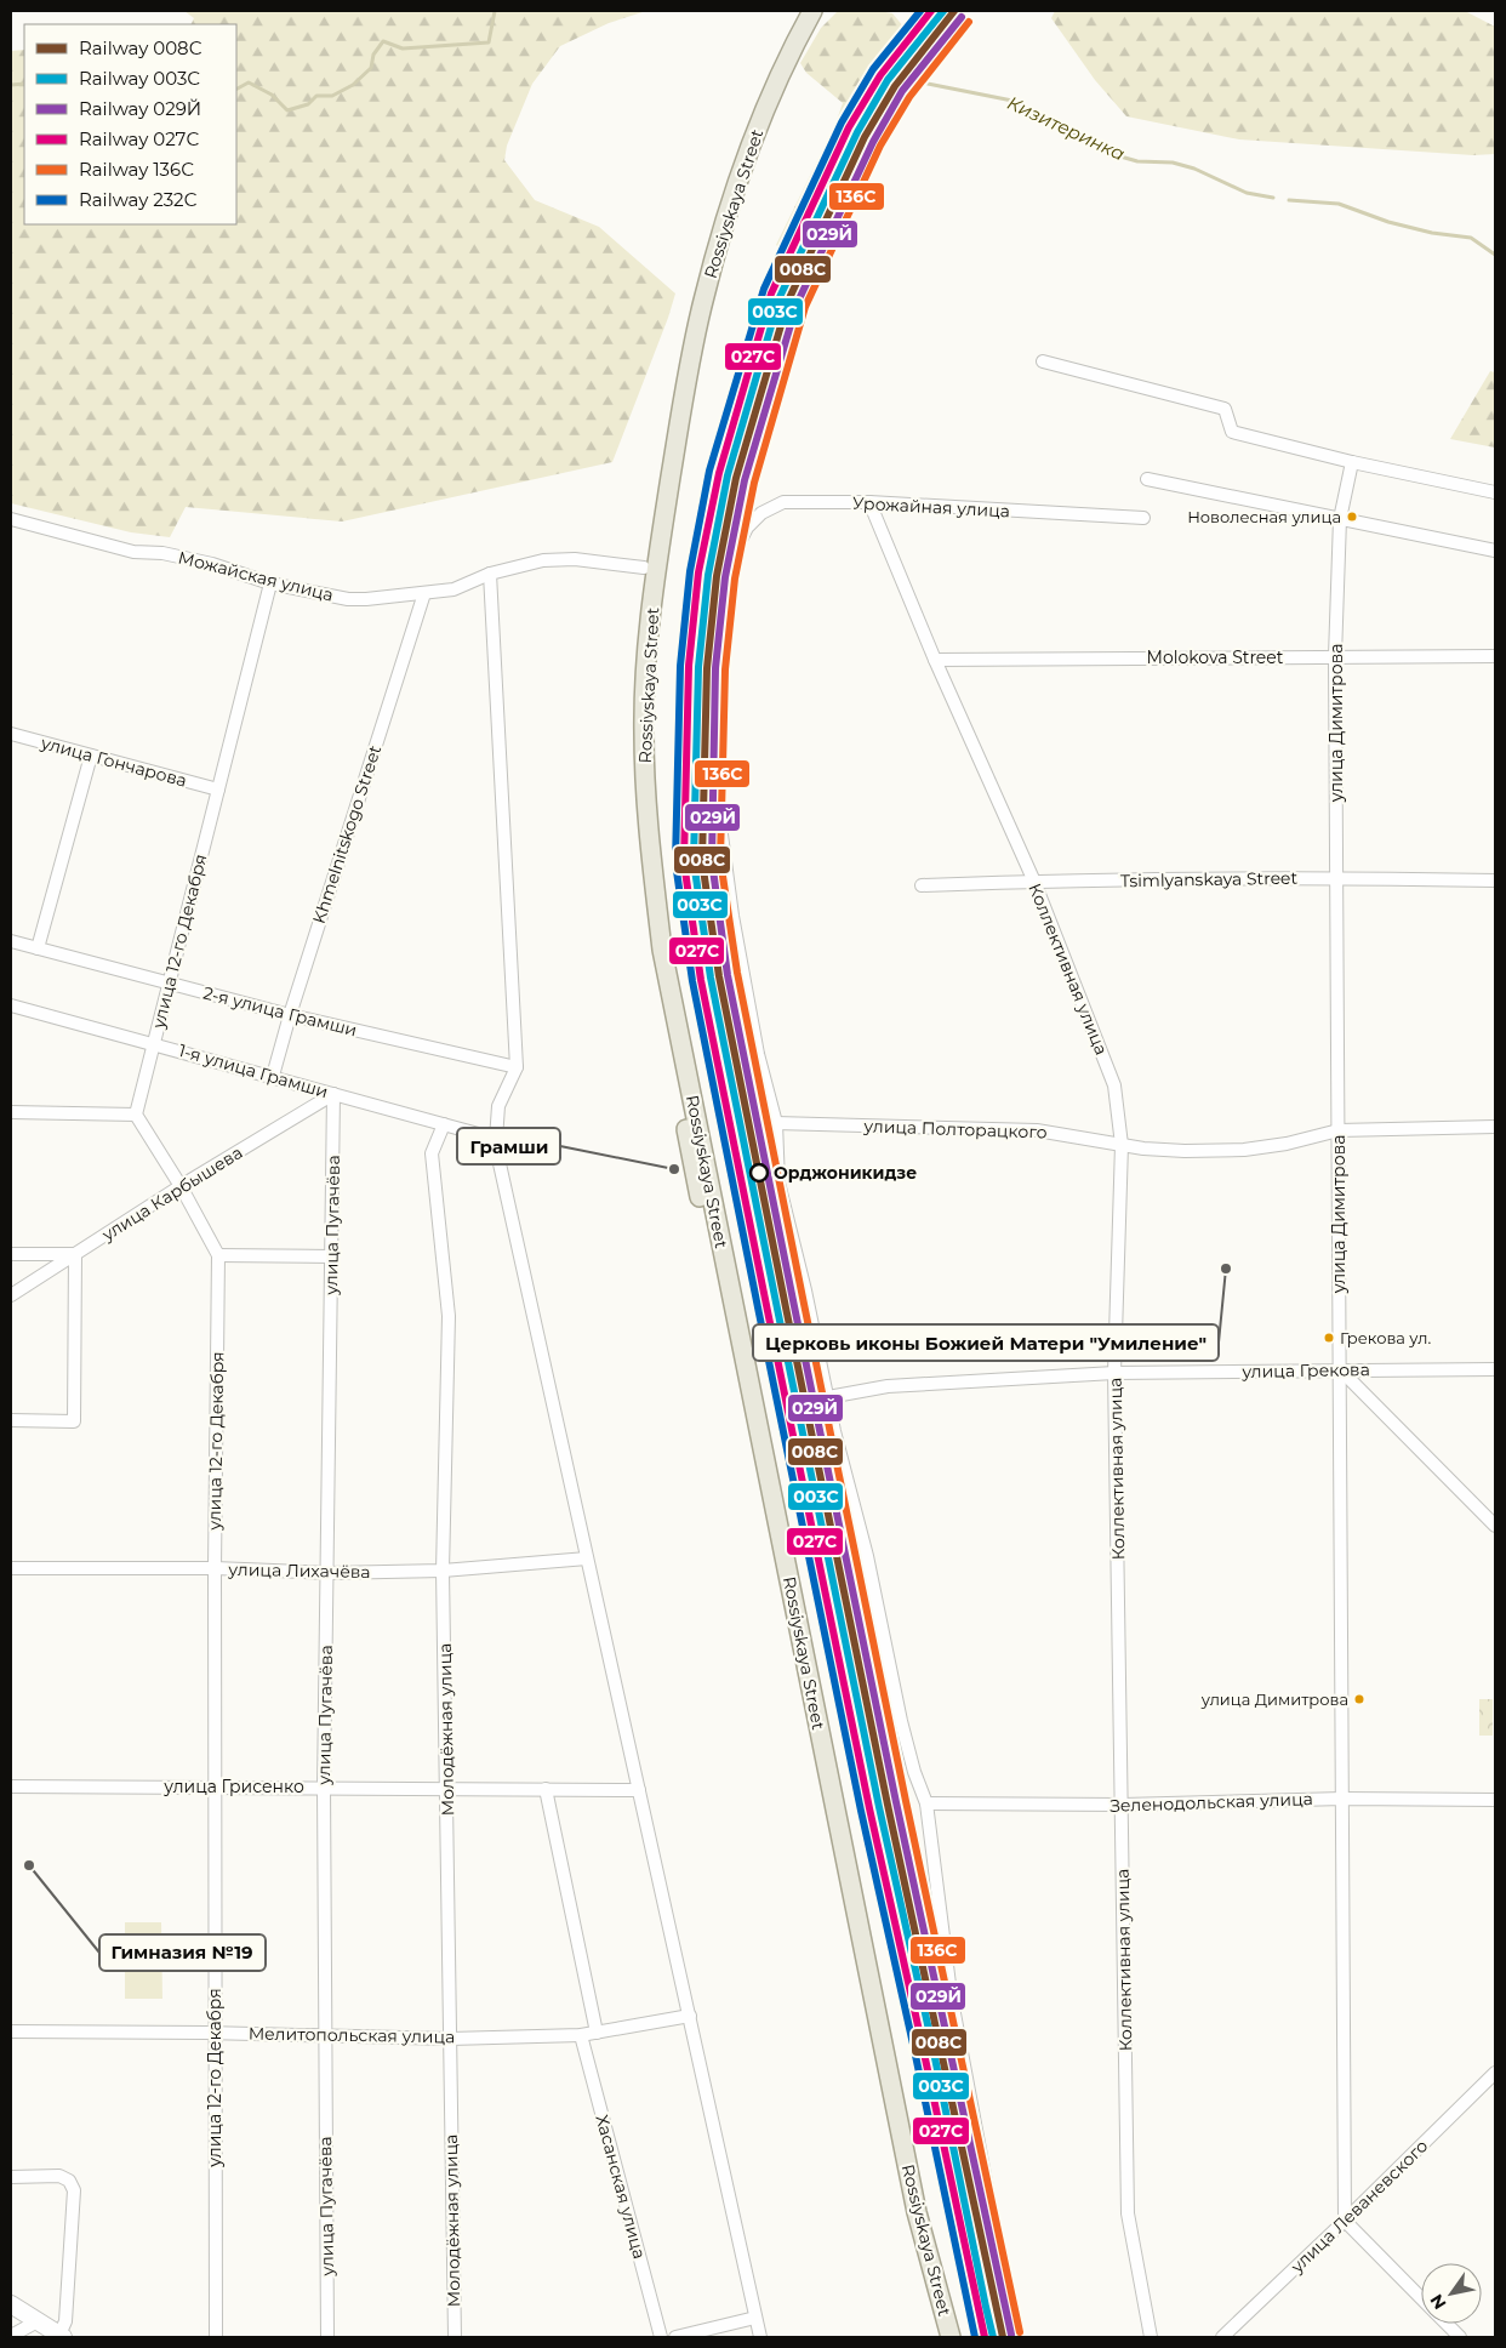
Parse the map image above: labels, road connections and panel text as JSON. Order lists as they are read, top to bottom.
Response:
{
  "streets": {
    "main road": ["Rossiyskaya Street"],
    "street": [
      "Урожайная улица",
      "Можайская улица",
      "Molokova Street",
      "улица Димитрова",
      "улица Гончарова",
      "Khmelnitskogo Street",
      "Tsimlyanskaya Street",
      "улица 12-го Декабря",
      "Коллективная улица",
      "2-я улица Грамши",
      "1-я улица Грамши",
      "улица Полторацкого",
      "улица Карбышева",
      "улица Пугачёва",
      "улица Грекова",
      "улица Лихачёва",
      "Молодёжная улица",
      "улица Грисенко",
      "Зеленодольская улица",
      "Мелитопольская улица",
      "Хасанская улица",
      "улица Леваневского"
    ]
  },
  "crossings": [
    ["Rossiyskaya Street", "Можайская улица"],
    ["Урожайная улица", "Коллективная улица"],
    ["Урожайная улица", "улица Полторацкого"],
    ["Можайская улица", "Khmelnitskogo Street"],
    ["Можайская улица", "улица 12-го Декабря"],
    ["Molokova Street", "улица Димитрова"],
    ["Molokova Street", "Коллективная улица"],
    ["улица Димитрова", "Tsimlyanskaya Street"],
    ["улица Димитрова", "улица Полторацкого"],
    ["улица Димитрова", "улица Грекова"],
    ["улица Димитрова", "Зеленодольская улица"],
    ["улица Димитрова", "улица Леваневского"],
    ["улица Гончарова", "улица 12-го Декабря"],
    ["Khmelnitskogo Street", "2-я улица Грамши"],
    ["Khmelnitskogo Street", "1-я улица Грамши"],
    ["Tsimlyanskaya Street", "Коллективная улица"],
    ["улица 12-го Декабря", "2-я улица Грамши"],
    ["улица 12-го Декабря", "1-я улица Грамши"],
    ["улица 12-го Декабря", "улица Карбышева"],
    ["улица 12-го Декабря", "улица Лихачёва"],
    ["улица 12-го Декабря", "улица Грисенко"],
    ["улица 12-го Декабря", "Мелитопольская улица"],
    ["Коллективная улица", "улица Полторацкого"],
    ["Коллективная улица", "улица Грекова"],
    ["Коллективная улица", "Зеленодольская улица"],
    ["1-я улица Грамши", "улица Карбышева"],
    ["1-я улица Грамши", "улица Пугачёва"],
    ["1-я улица Грамши", "Молодёжная улица"],
    ["улица Карбышева", "улица Пугачёва"],
    ["улица Пугачёва", "улица Лихачёва"],
    ["улица Пугачёва", "улица Грисенко"],
    ["улица Пугачёва", "Мелитопольская улица"],
    ["улица Лихачёва", "Молодёжная улица"],
    ["Молодёжная улица", "улица Грисенко"],
    ["Молодёжная улица", "Мелитопольская улица"],
    ["Мелитопольская улица", "Хасанская улица"]
  ],
  "water": ["Кизитеринка"],
  "places": [
    "Новолесная улица",
    "Грамши",
    "Орджоникидзе",
    "Церковь иконы Божией Матери \"Умиление\"",
    "Грекова ул.",
    "улица Димитрова",
    "Гимназия №19"
  ],
  "lines": [
    "rail line 008С",
    "rail line 003С",
    "rail line 027С",
    "rail line 232C",
    "rail line 029Й",
    "rail line 136С"
  ],
  "legend": [
    "Railway 008С",
    "Railway 003С",
    "Railway 029Й",
    "Railway 027С",
    "Railway 136С",
    "Railway 232C"
  ],
  "north": "bottom left"
}
